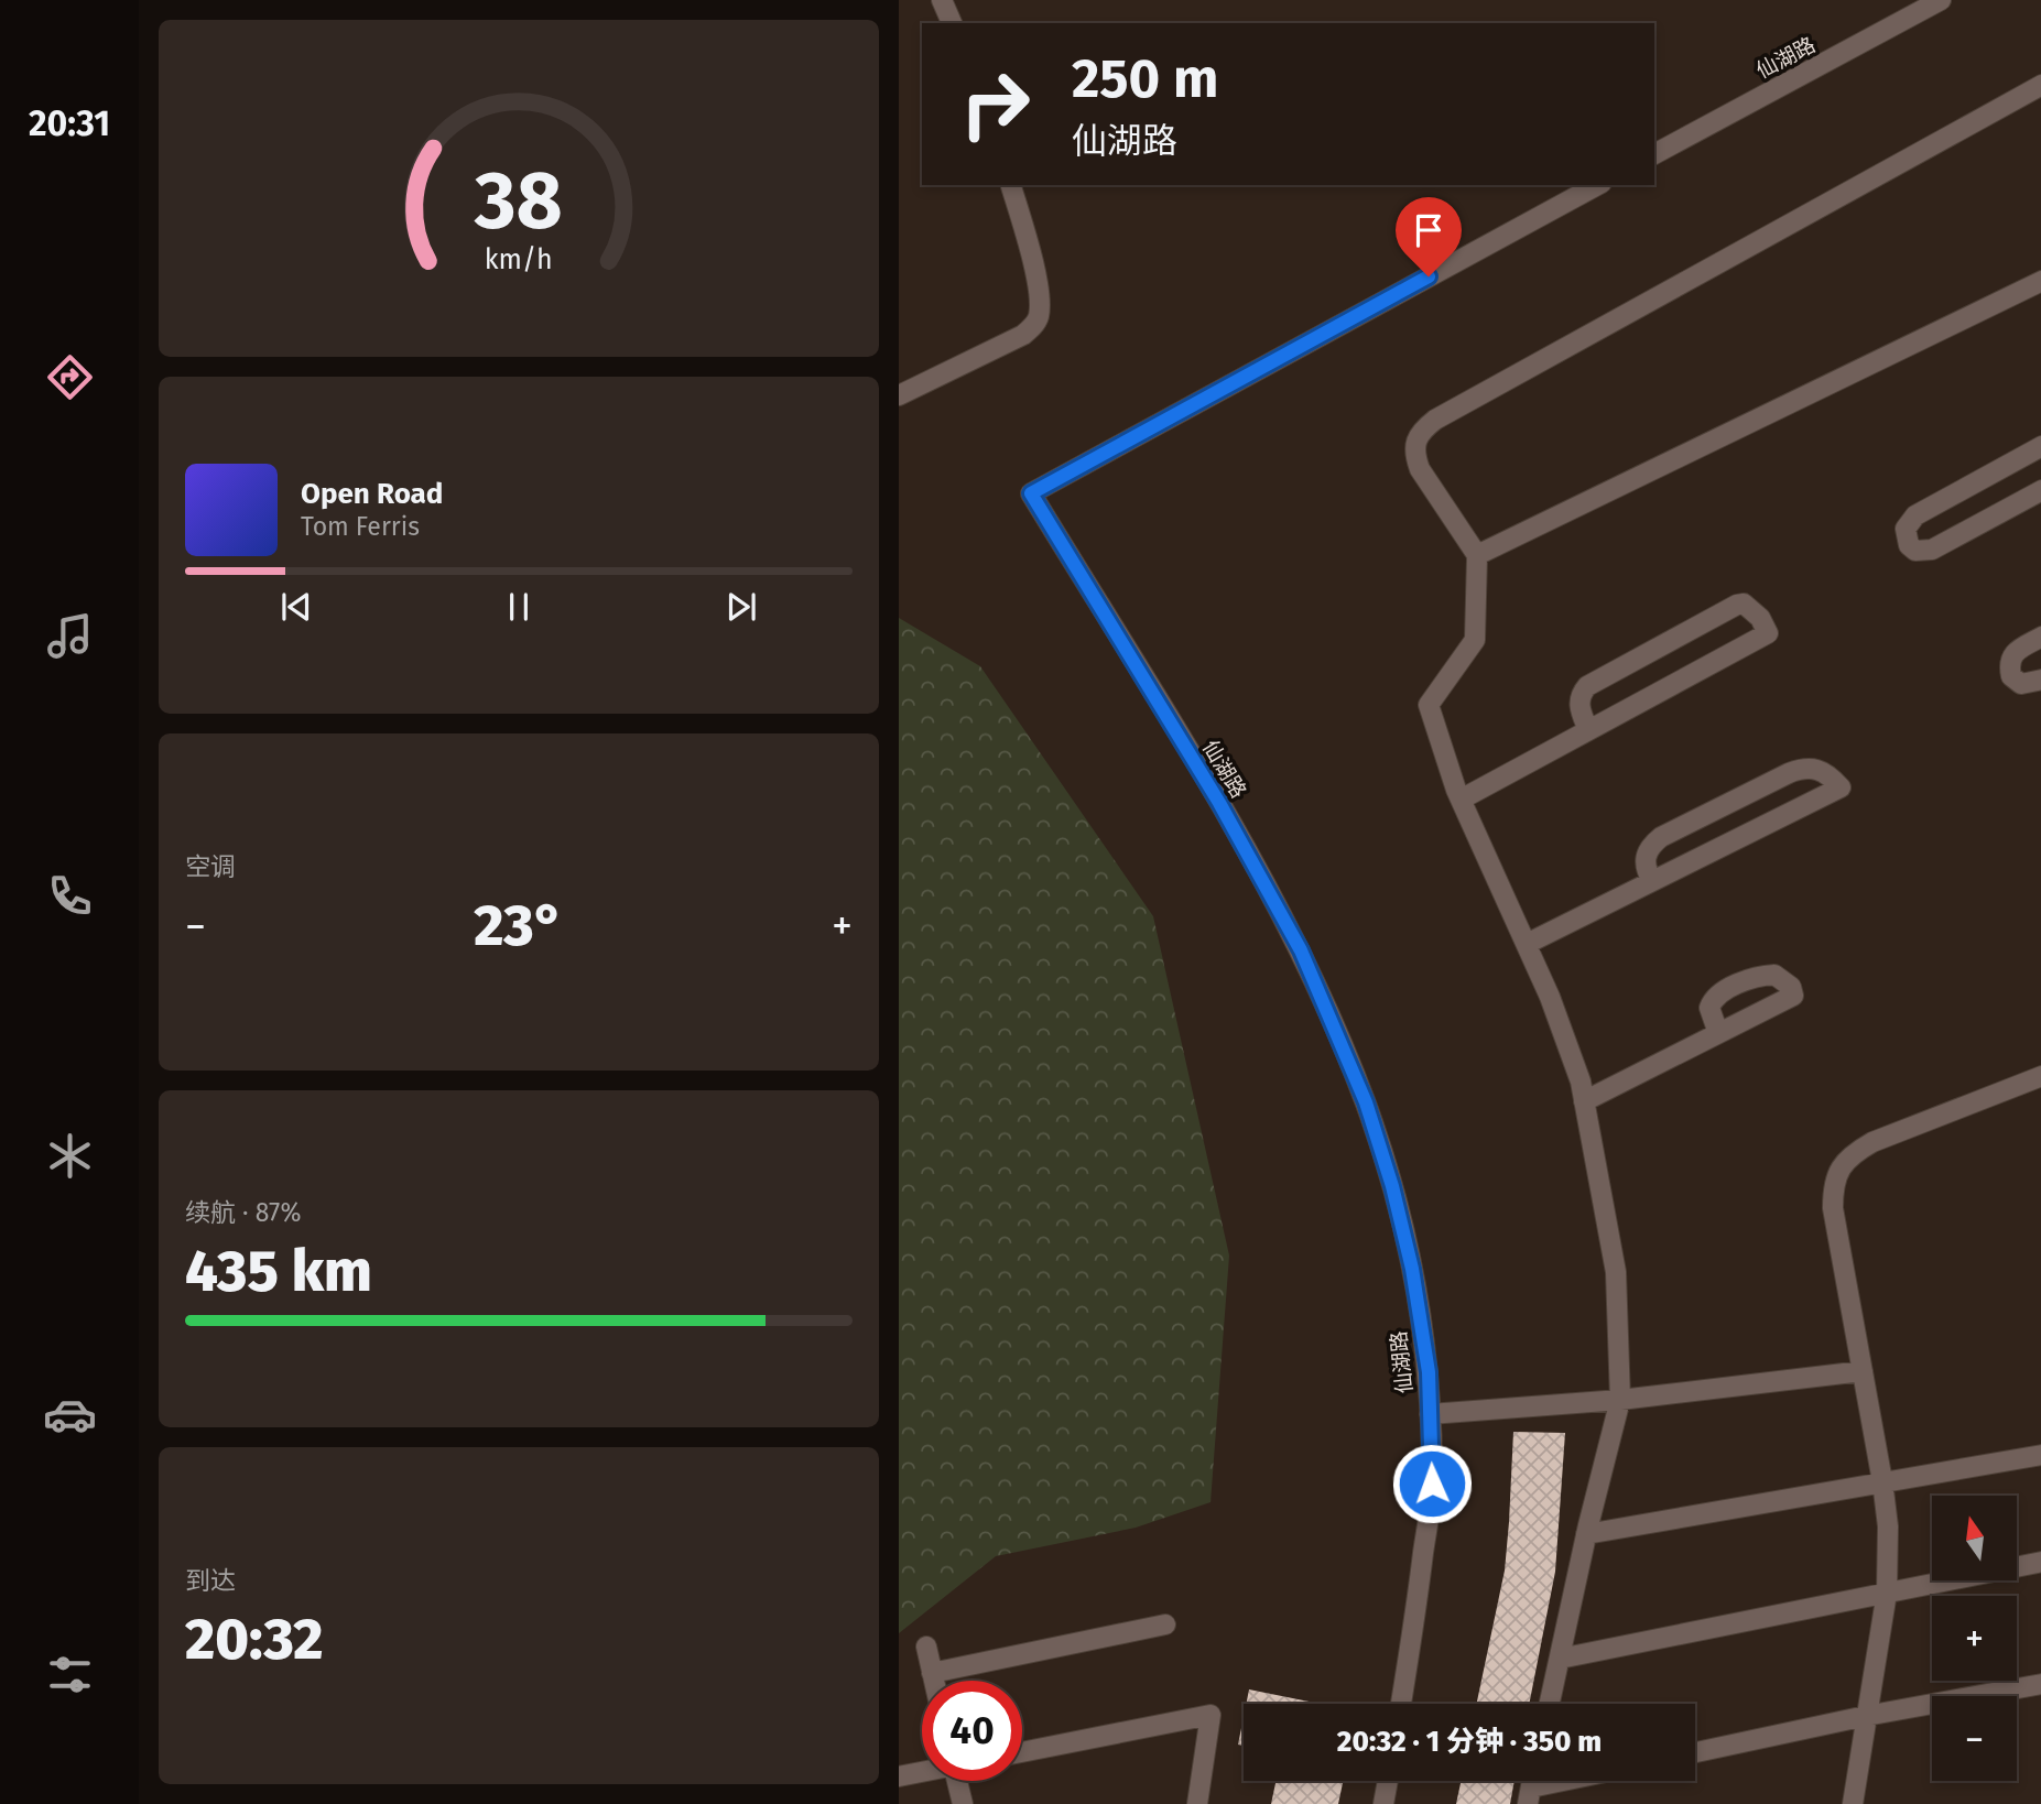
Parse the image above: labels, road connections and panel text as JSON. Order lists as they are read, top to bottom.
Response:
{
  "streets": {
    "street": ["仙湖路"]
  },
  "north": "top",
  "page": {
    "tabs": "20:31",
    "turn": ["250 m", "仙湖路"],
    "song": ["Open Road", "Tom Ferris"],
    "tile": [
      "空调",
      ["续航 · 87%", "435 km"],
      ["到达", "20:32"]
    ],
    "heat": ["−", "23°", "+"],
    "map_buttons": ["+", "−"],
    "limit": "40",
    "trip": "20:32 · 1 分钟 · 350 m",
    "gauge": ["38", "km/h"]
  }
}
